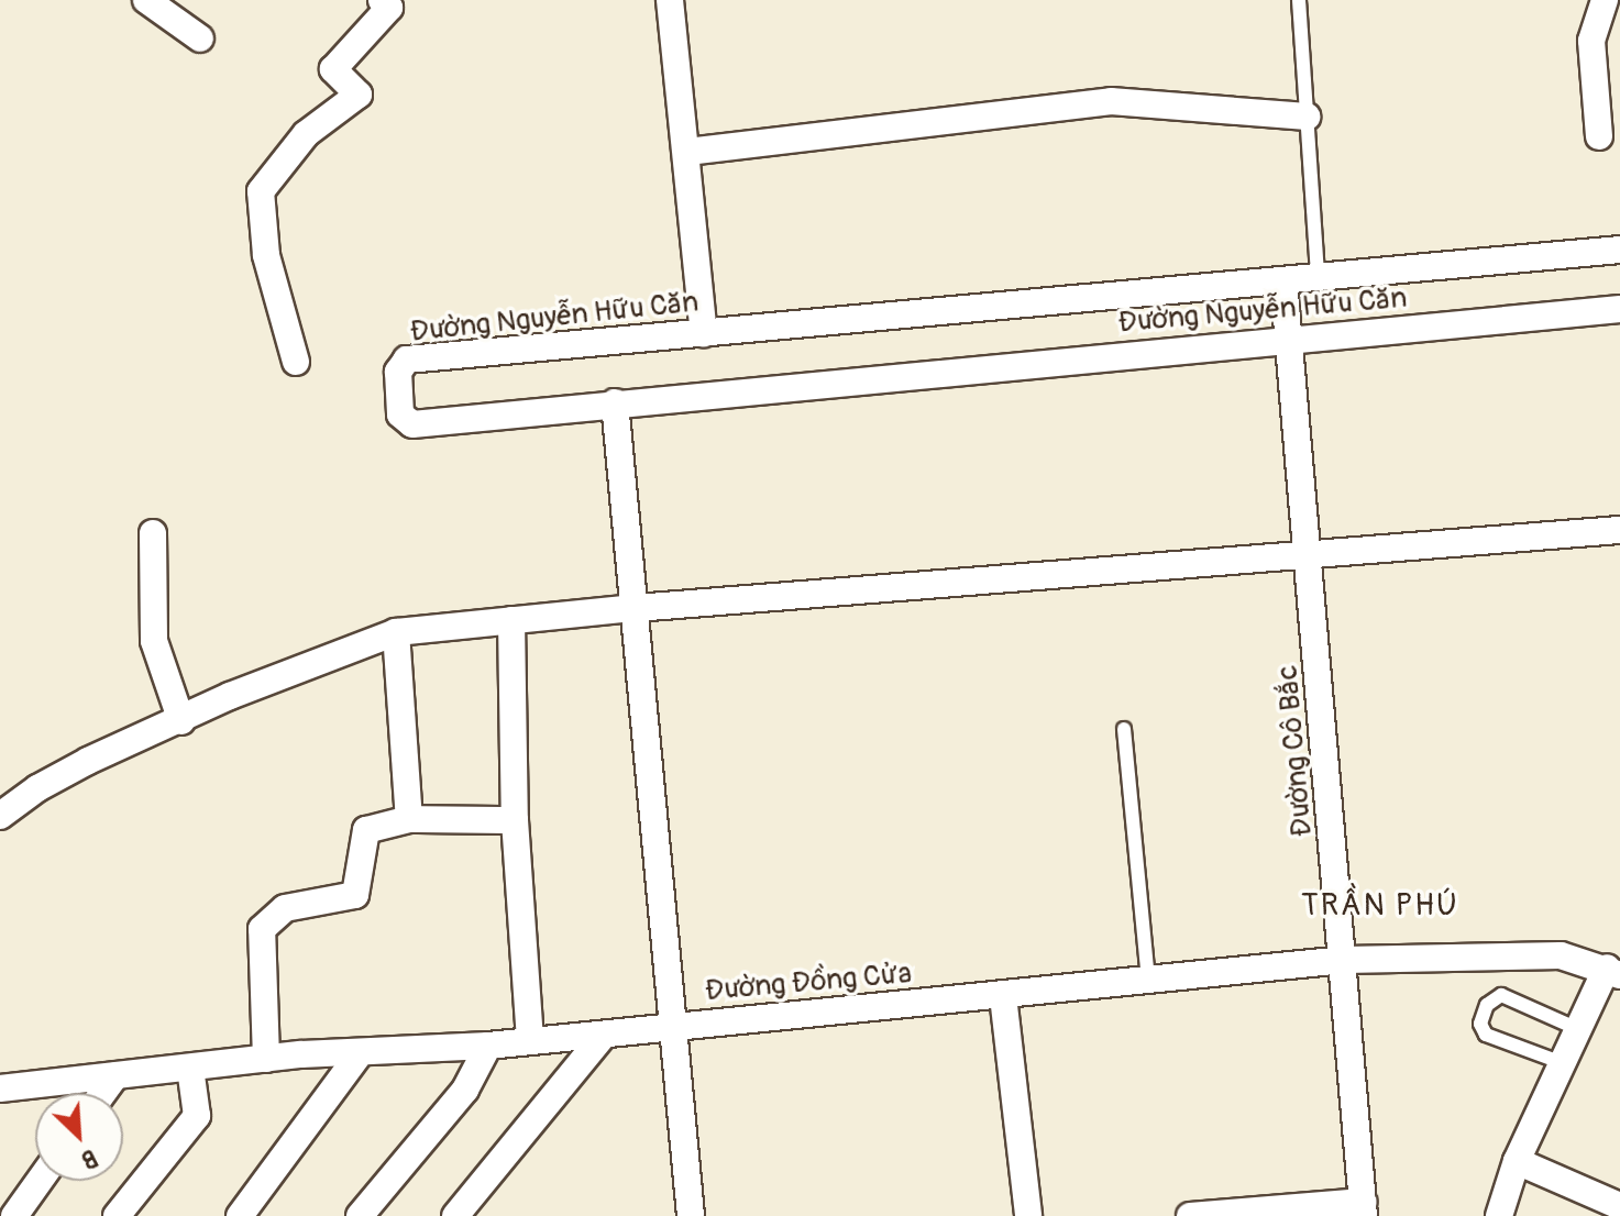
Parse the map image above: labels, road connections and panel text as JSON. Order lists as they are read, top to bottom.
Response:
{
  "streets": {
    "street": ["Đường Nguyễn Hữu Căn", "Đường Cô Bắc", "Đường Đồng Cửa"]
  },
  "crossings": [
    ["Đường Nguyễn Hữu Căn", "Đường Cô Bắc"],
    ["Đường Cô Bắc", "Đường Đồng Cửa"]
  ],
  "districts": ["TRẦN PHÚ"],
  "north": "bottom right"
}
